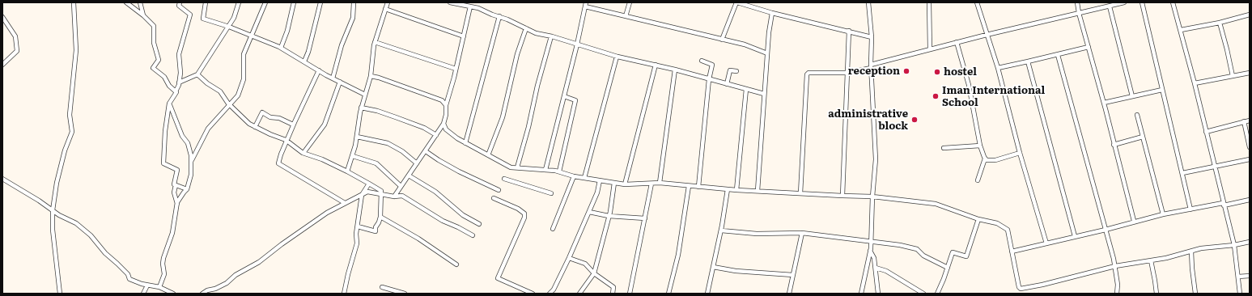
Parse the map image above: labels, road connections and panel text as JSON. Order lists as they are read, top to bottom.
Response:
{
  "places": [
    "reception",
    "hostel",
    "Iman International School",
    "administrative block"
  ]
}
